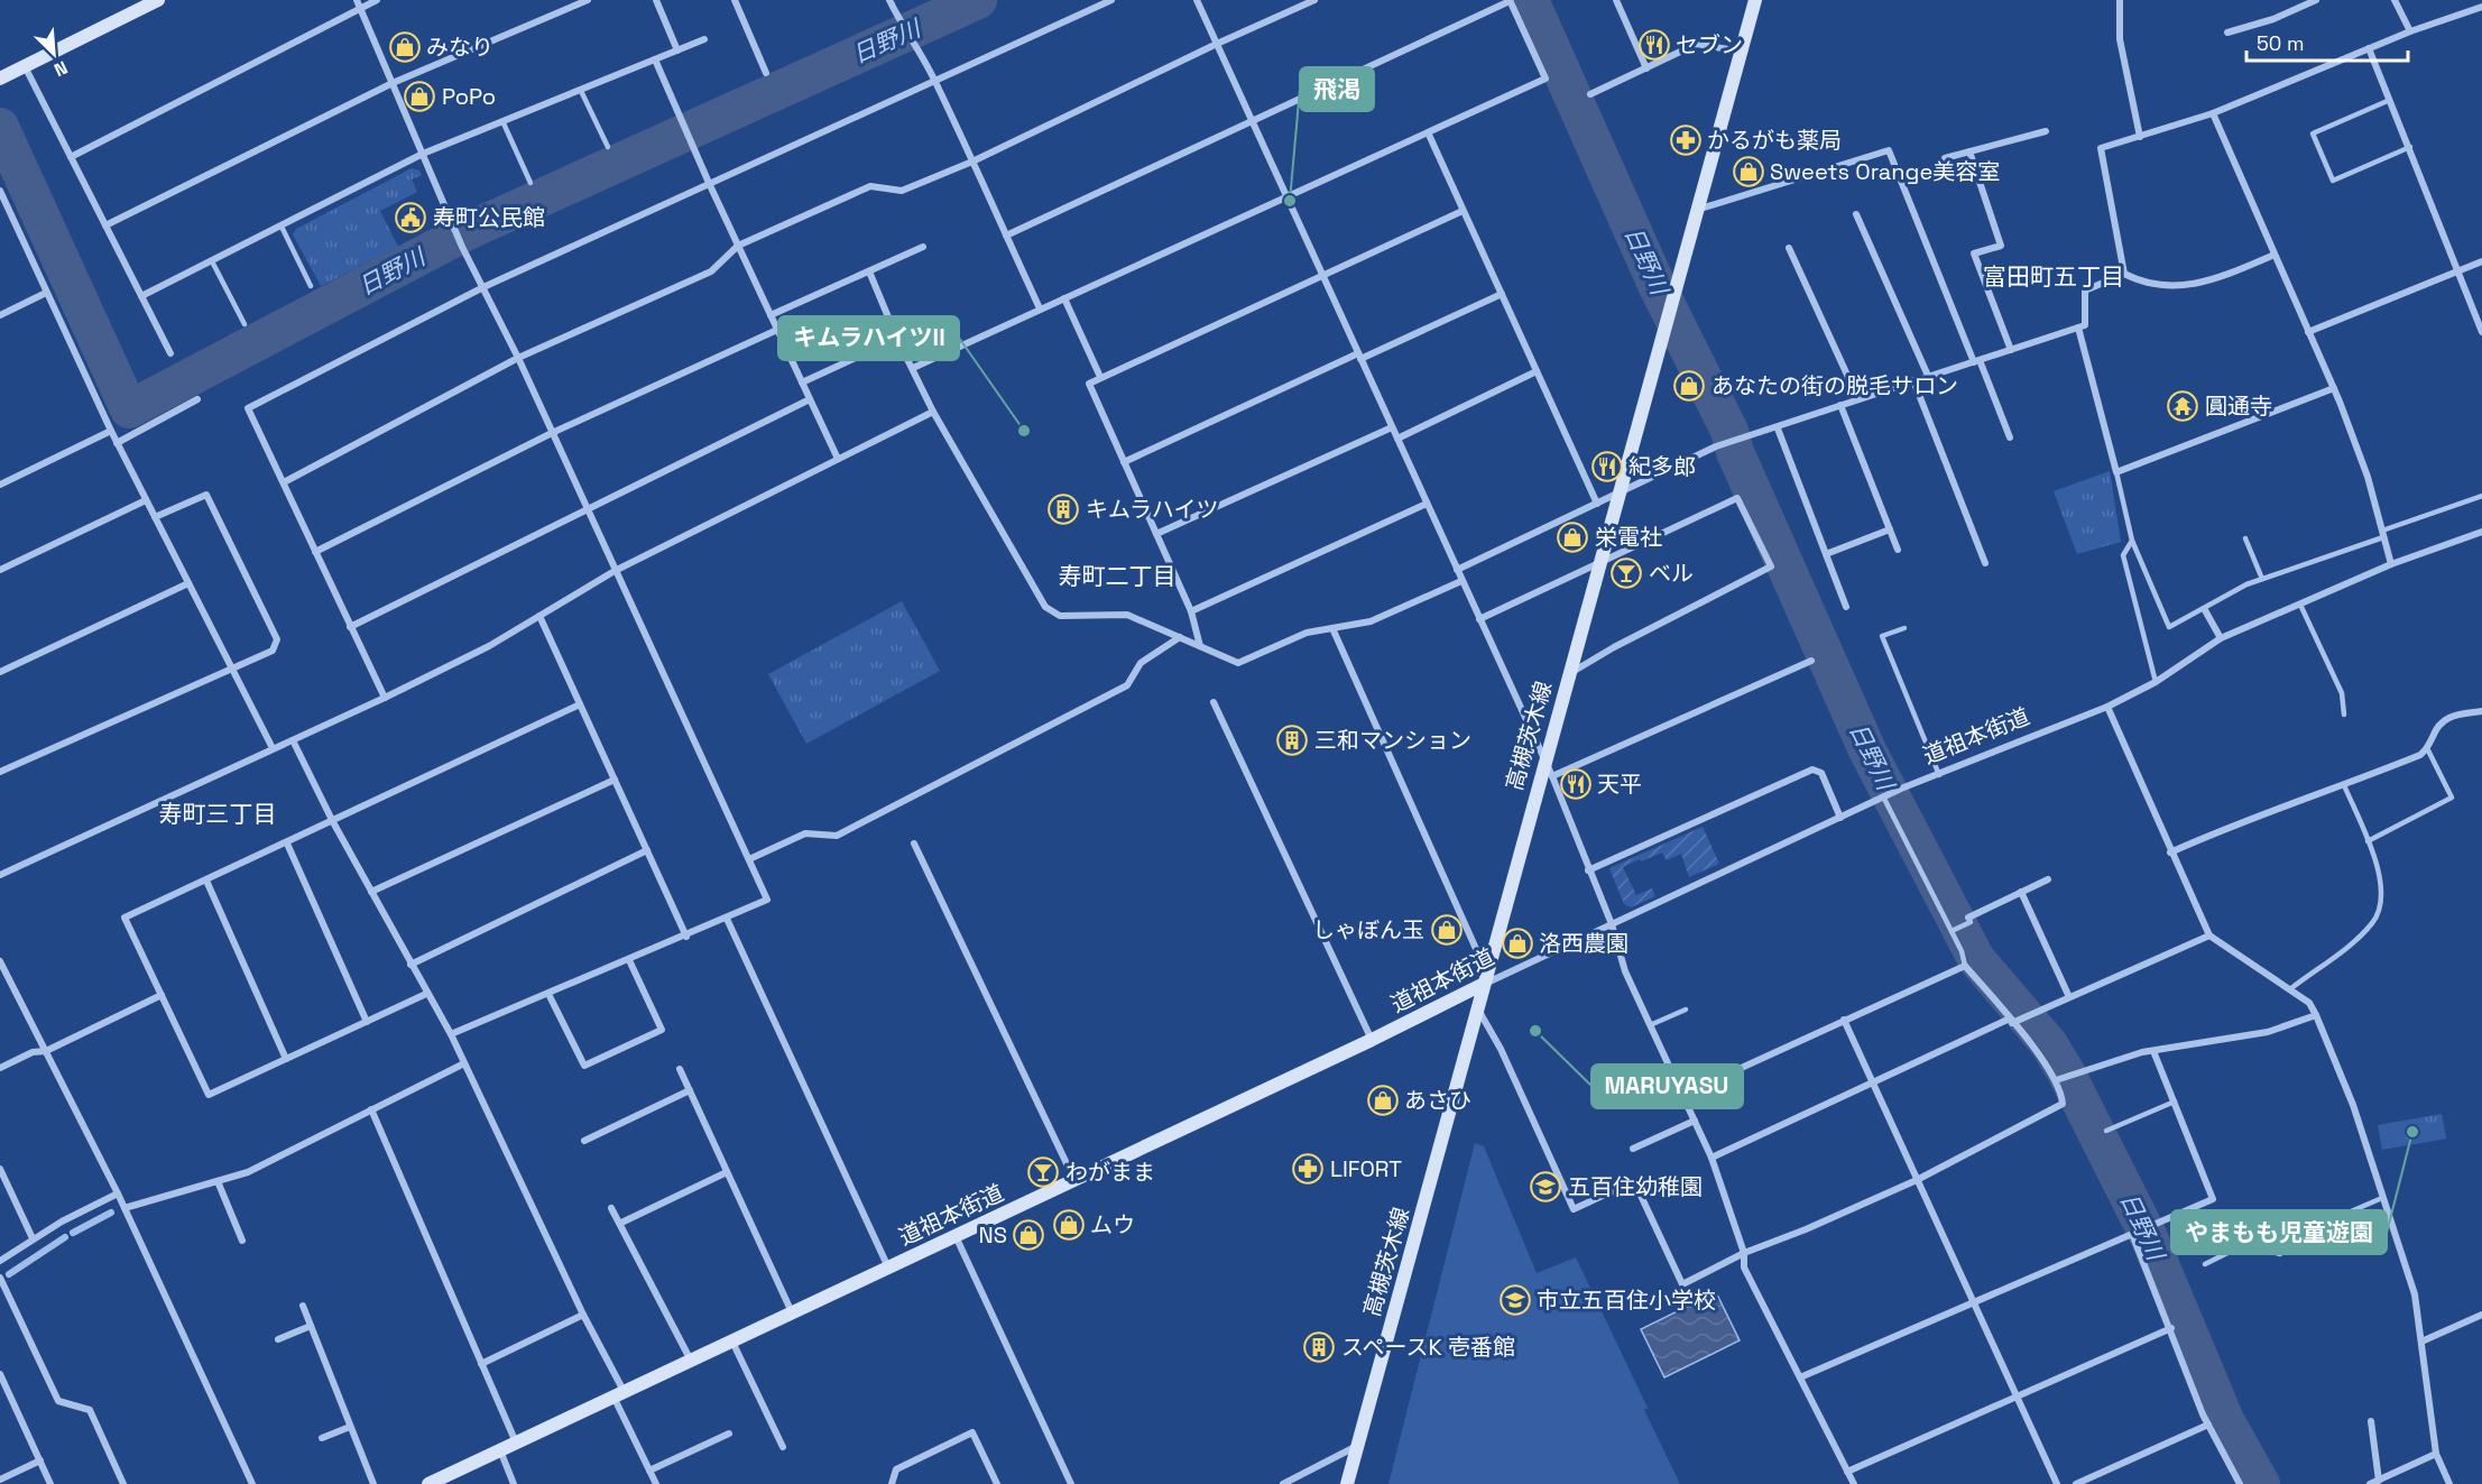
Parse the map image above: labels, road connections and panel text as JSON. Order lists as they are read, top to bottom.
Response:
{
  "streets": {
    "main road": ["高槻茨木線", "道祖本街道"]
  },
  "crossings": [
    ["高槻茨木線", "道祖本街道"]
  ],
  "districts": ["富田町五丁目", "寿町二丁目", "寿町三丁目"],
  "water": ["日野川"],
  "places": {
    "restaurant": ["セブン", "紀多郎", "天平"],
    "shop": [
      "みなり",
      "PoPo",
      "Sweets Orange美容室",
      "あなたの街の脱毛サロン",
      "栄電社",
      "しゃぼん玉",
      "洛西農園",
      "あさひ",
      "ムウ",
      "NS"
    ],
    "pharmacy": ["かるがも薬局", "LIFORT"],
    "other": [
      "飛渇",
      "キムラハイツII",
      "MARUYASU",
      "やまもも児童遊園"
    ],
    "public building": ["寿町公民館"],
    "temple": ["圓通寺"],
    "building": ["キムラハイツ", "三和マンション", "スペースK 壱番館"],
    "bar": ["ベル", "わがまま"],
    "school or university": ["五百住幼稚園", "市立五百住小学校"]
  },
  "scale_bar": "50 m",
  "north": "bottom right"
}
